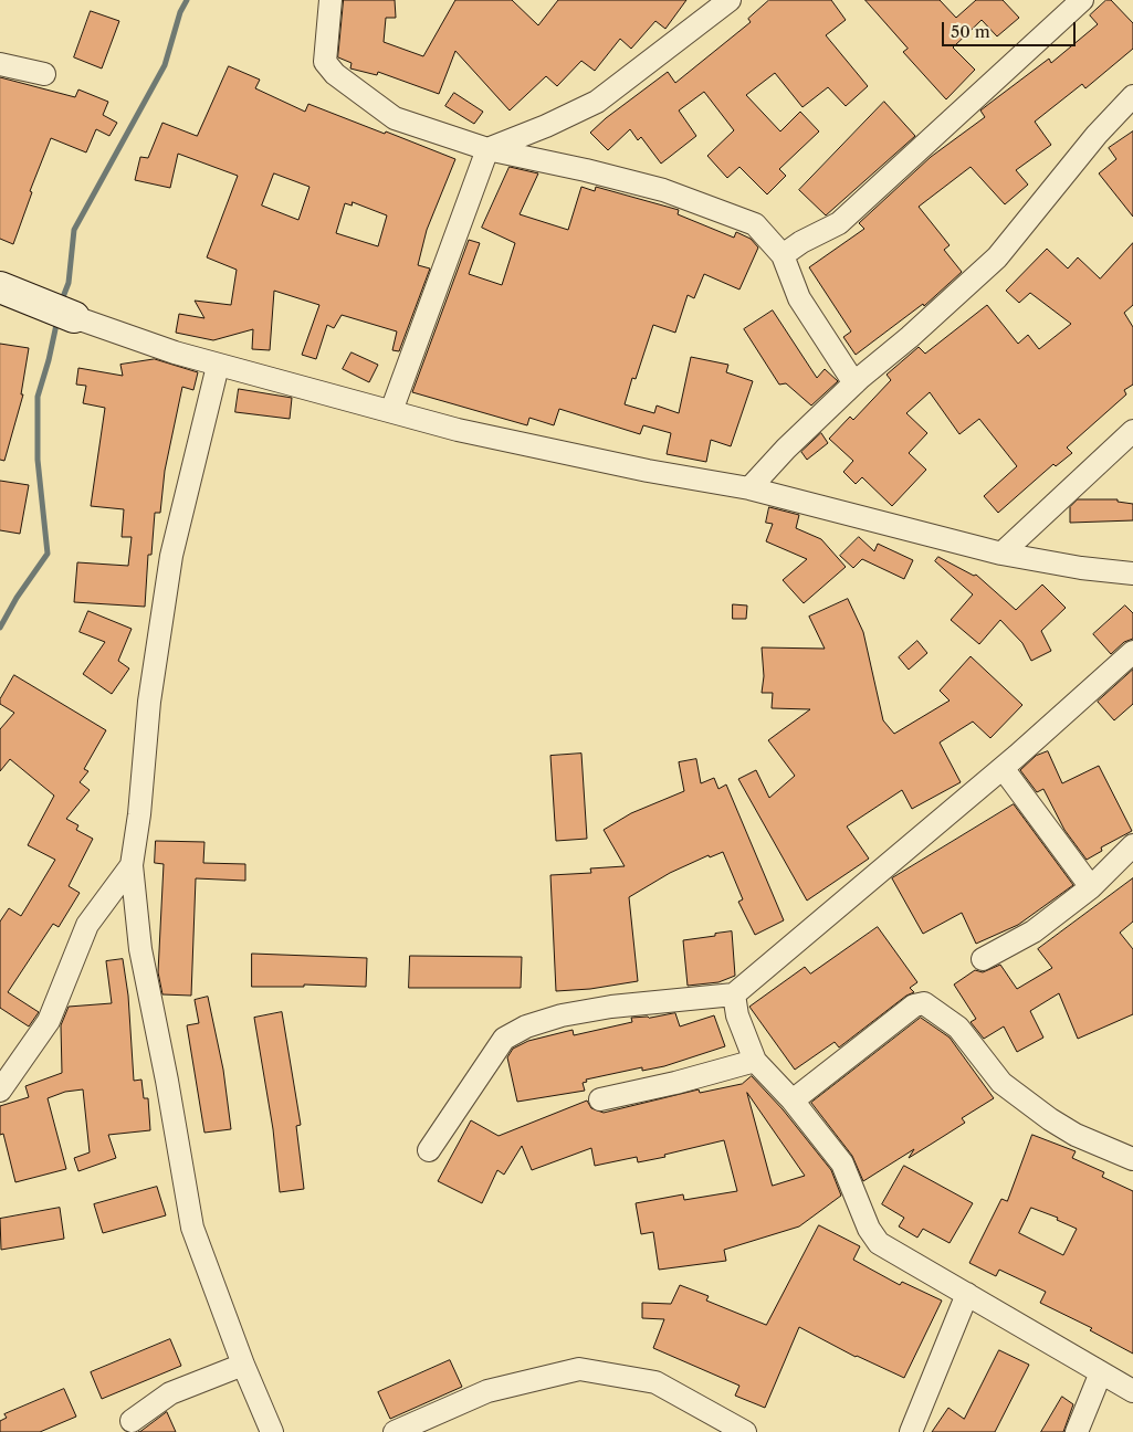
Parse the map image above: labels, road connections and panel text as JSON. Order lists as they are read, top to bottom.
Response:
{
  "scale_bar": "50 m"
}
